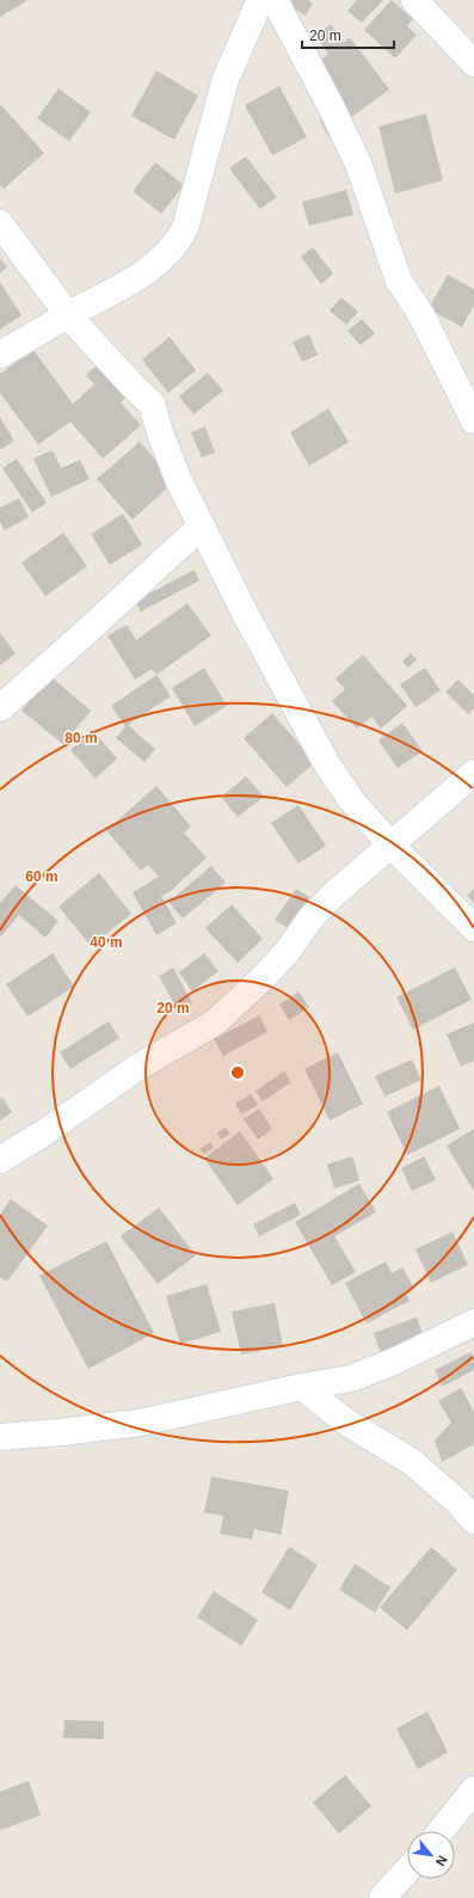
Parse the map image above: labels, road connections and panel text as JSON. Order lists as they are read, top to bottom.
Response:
{
  "scale_bar": "20 m",
  "north": "bottom right",
  "rings": [
    "80 m",
    "60 m",
    "40 m",
    "20 m"
  ]
}
